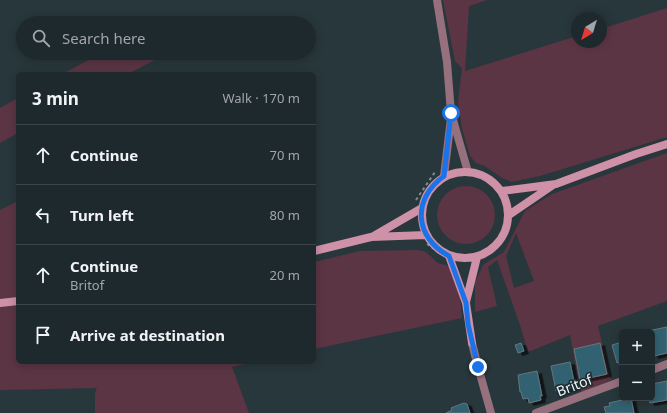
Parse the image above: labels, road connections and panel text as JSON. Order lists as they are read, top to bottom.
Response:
{
  "streets": {
    "street": ["Britof"]
  },
  "north": "bottom left",
  "page": {
    "search": "Search here",
    "heading": ["3 min", "Walk · 170 m"],
    "list": [
      ["Continue", "70 m"],
      ["Turn left", "80 m"],
      ["Continue", "Britof", "20 m"],
      "Arrive at destination"
    ],
    "map_buttons": ["+", "−"]
  }
}
